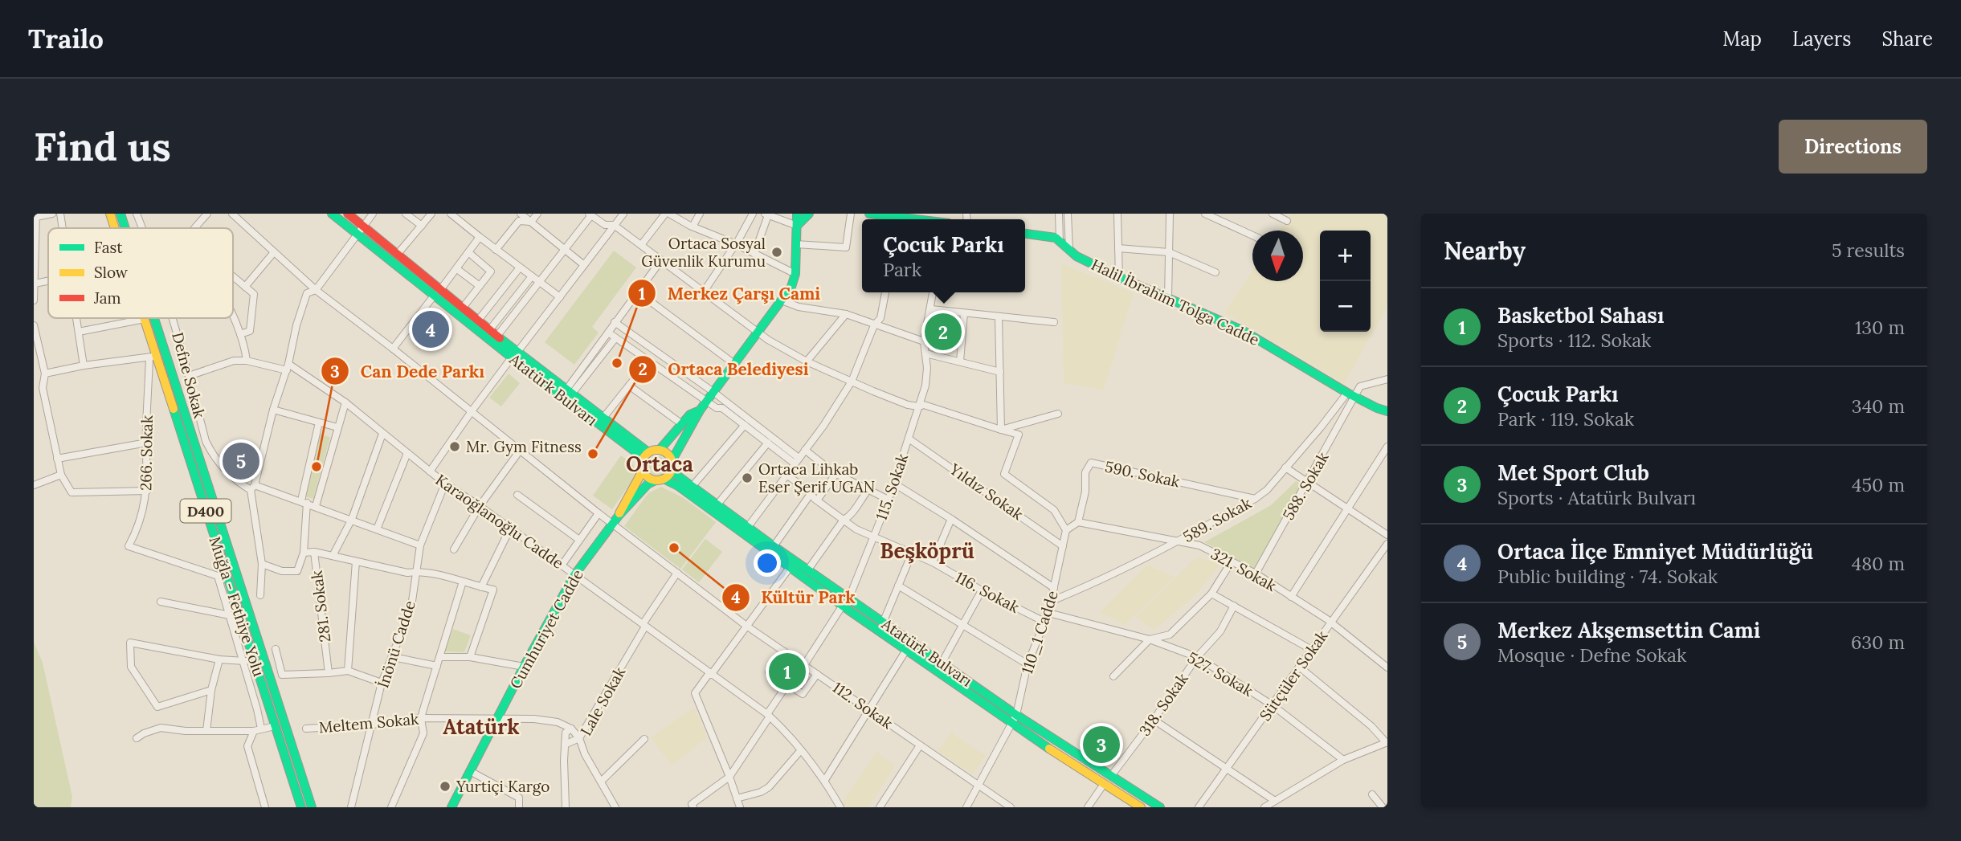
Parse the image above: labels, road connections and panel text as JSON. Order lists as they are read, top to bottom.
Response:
{
  "streets": {
    "main road": [
      "Halil İbrahim Tolga Cadde",
      "Atatürk Bulvarı",
      "D400",
      "Muğla - Fethiye Yolu",
      "Cumhuriyet Cadde"
    ],
    "street": [
      "Defne Sokak",
      "266. Sokak",
      "590. Sokak",
      "588. Sokak",
      "115. Sokak",
      "Yıldız Sokak",
      "589. Sokak",
      "Karaoğlanoğlu Cadde",
      "321. Sokak",
      "116. Sokak",
      "281. Sokak",
      "110_1 Cadde",
      "İnönü Cadde",
      "527. Sokak",
      "Sütçüler Sokak",
      "Lale Sokak",
      "318. Sokak",
      "112. Sokak",
      "Meltem Sokak"
    ]
  },
  "crossings": [
    ["Halil İbrahim Tolga Cadde", "588. Sokak"],
    ["Halil İbrahim Tolga Cadde", "589. Sokak"],
    ["Atatürk Bulvarı", "115. Sokak"],
    ["Atatürk Bulvarı", "Cumhuriyet Cadde"],
    ["Atatürk Bulvarı", "110_1 Cadde"],
    ["Atatürk Bulvarı", "318. Sokak"],
    ["266. Sokak", "Muğla - Fethiye Yolu"],
    ["590. Sokak", "589. Sokak"],
    ["590. Sokak", "321. Sokak"],
    ["588. Sokak", "589. Sokak"],
    ["588. Sokak", "321. Sokak"],
    ["115. Sokak", "Yıldız Sokak"],
    ["115. Sokak", "116. Sokak"],
    ["Yıldız Sokak", "110_1 Cadde"],
    ["589. Sokak", "321. Sokak"],
    ["589. Sokak", "110_1 Cadde"],
    ["Karaoğlanoğlu Cadde", "Cumhuriyet Cadde"],
    ["Karaoğlanoğlu Cadde", "İnönü Cadde"],
    ["Karaoğlanoğlu Cadde", "Lale Sokak"],
    ["321. Sokak", "Sütçüler Sokak"],
    ["116. Sokak", "110_1 Cadde"],
    ["Cumhuriyet Cadde", "112. Sokak"],
    ["Cumhuriyet Cadde", "Meltem Sokak"],
    ["110_1 Cadde", "527. Sokak"],
    ["110_1 Cadde", "112. Sokak"],
    ["İnönü Cadde", "Meltem Sokak"],
    ["527. Sokak", "Sütçüler Sokak"],
    ["527. Sokak", "318. Sokak"],
    ["Lale Sokak", "112. Sokak"]
  ],
  "districts": ["Ortaca", "Beşköprü", "Atatürk"],
  "places": [
    "Ortaca Sosyal Güvenlik Kurumu",
    "Merkez Çarşı Cami",
    "Mr. Gym Fitness",
    "Ortaca Belediyesi",
    "Can Dede Parkı",
    "Ortaca Lihkab Eser Şerif UGAN",
    "Kültür Park",
    "Yurtiçi Kargo"
  ],
  "legend": ["Fast", "Slow", "Jam"],
  "north": "bottom",
  "page": {
    "header": "Trailo",
    "nav": ["Map", "Layers", "Share"],
    "buttons": "Directions",
    "title": "Find us",
    "heading": ["Nearby", "5 results"],
    "popup": ["Çocuk Parkı", "Park"],
    "map_buttons": ["+", "−"],
    "list": [
      {
        "mark": "1",
        "name": "Basketbol Sahası",
        "note": "Sports · 112. Sokak",
        "value": "130 m"
      },
      {
        "mark": "2",
        "name": "Çocuk Parkı",
        "note": "Park · 119. Sokak",
        "value": "340 m"
      },
      {
        "mark": "3",
        "name": "Met Sport Club",
        "note": "Sports · Atatürk Bulvarı",
        "value": "450 m"
      },
      {
        "mark": "4",
        "name": "Ortaca İlçe Emniyet Müdürlüğü",
        "note": "Public building · 74. Sokak",
        "value": "480 m"
      },
      {
        "mark": "5",
        "name": "Merkez Akşemsettin Cami",
        "note": "Mosque · Defne Sokak",
        "value": "630 m"
      }
    ],
    "pins": [
      "4",
      "2",
      "5",
      "1",
      "3"
    ]
  }
}
